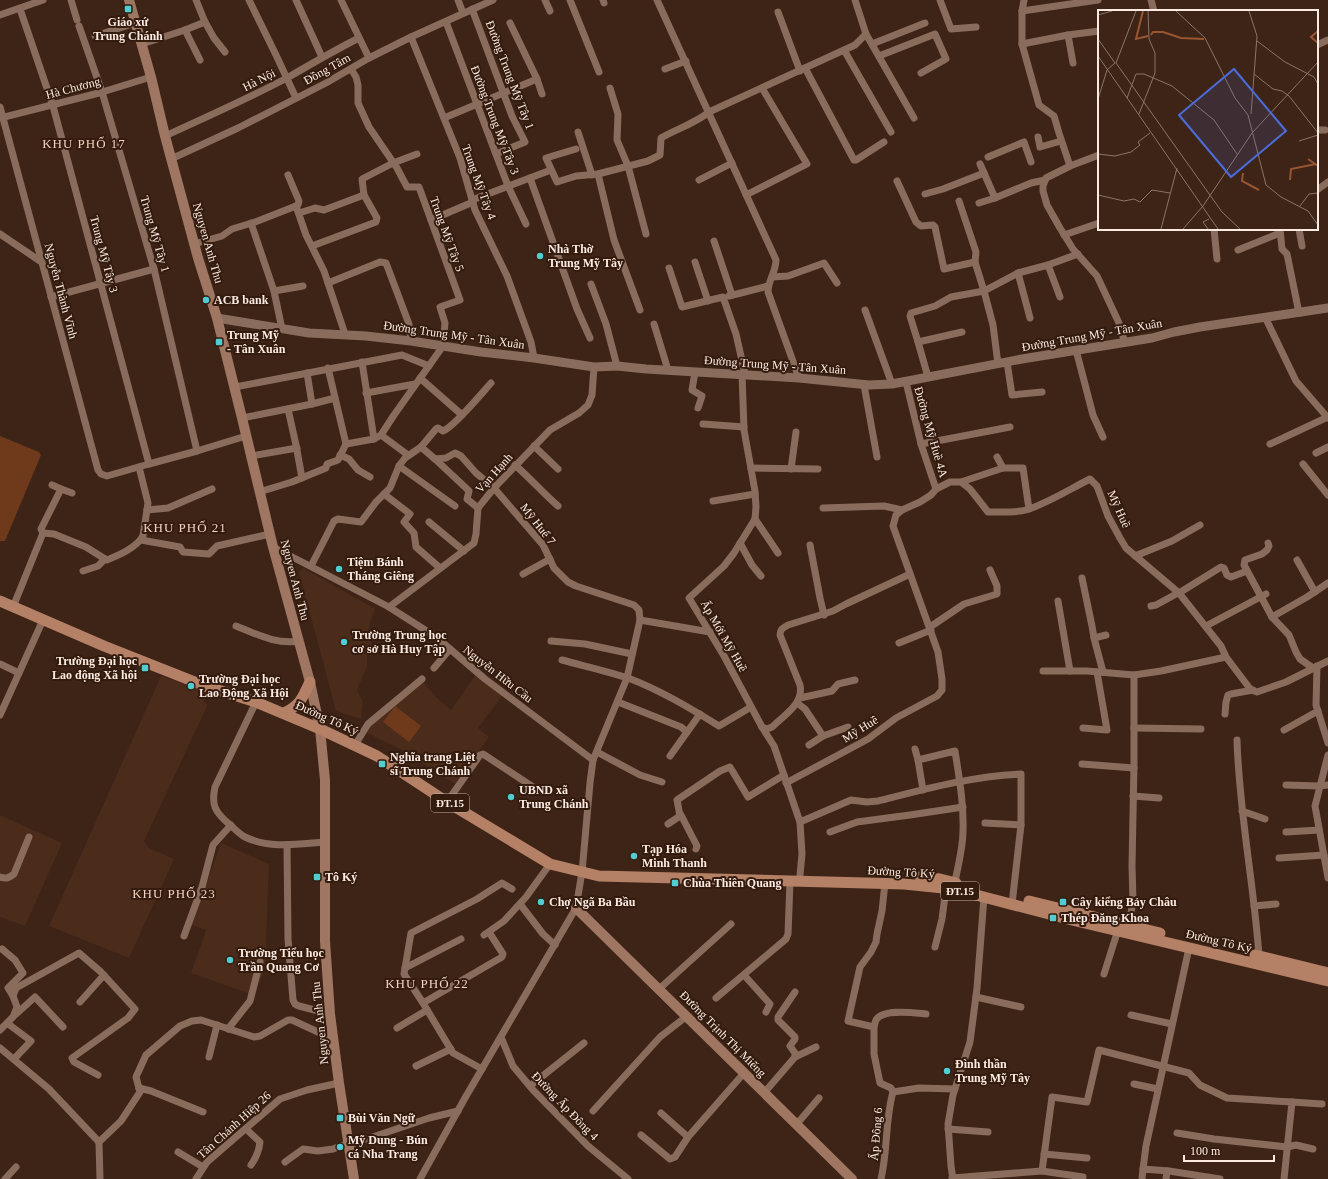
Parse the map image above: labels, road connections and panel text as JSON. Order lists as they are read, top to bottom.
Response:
{
  "streets": {
    "main road": [
      "Nguyen Anh Thu",
      "Đường Tô Ký",
      "ĐT.15",
      "Đường Trịnh Thị Miếng"
    ],
    "street": [
      "Đồng Tâm",
      "Đường Trung Mỹ Tây 1",
      "Hà Nội",
      "Hà Chương",
      "Đường Trung Mỹ Tây 3",
      "Trung Mỹ Tây 4",
      "Trung Mỹ Tây 1",
      "Trung Mỹ Tây 5",
      "Trung Mỹ Tây 3",
      "Nguyễn Thành Vĩnh",
      "Đường Trung Mỹ - Tân Xuân",
      "Đường Mỹ Huề 4A",
      "Vạn Hạnh",
      "Mỹ Huề",
      "Mỹ Huế 7",
      "Ấp Mới Mỹ Huề",
      "Nguyễn Hữu Cầu",
      "Đường Ấp Đông 4",
      "Tân Chánh Hiệp 26",
      "Ấp Đông 6"
    ]
  },
  "crossings": [
    ["Đồng Tâm", "Đường Trung Mỹ Tây 1"],
    ["Đồng Tâm", "Đường Trung Mỹ Tây 3"],
    ["Đồng Tâm", "Trung Mỹ Tây 4"],
    ["Đồng Tâm", "Trung Mỹ Tây 5"],
    ["Đồng Tâm", "Nguyen Anh Thu"],
    ["Đường Trung Mỹ Tây 1", "Đường Trung Mỹ Tây 3"],
    ["Hà Nội", "Nguyen Anh Thu"],
    ["Hà Chương", "Trung Mỹ Tây 1"],
    ["Hà Chương", "Nguyen Anh Thu"],
    ["Hà Chương", "Trung Mỹ Tây 3"],
    ["Hà Chương", "Nguyễn Thành Vĩnh"],
    ["Trung Mỹ Tây 4", "Đường Trung Mỹ - Tân Xuân"],
    ["Trung Mỹ Tây 5", "Đường Trung Mỹ - Tân Xuân"],
    ["Nguyen Anh Thu", "Đường Trung Mỹ - Tân Xuân"],
    ["Nguyen Anh Thu", "Nguyễn Hữu Cầu"],
    ["Nguyen Anh Thu", "Đường Tô Ký"],
    ["Nguyen Anh Thu", "Tân Chánh Hiệp 26"],
    ["Đường Trung Mỹ - Tân Xuân", "Đường Mỹ Huề 4A"],
    ["Đường Trung Mỹ - Tân Xuân", "Vạn Hạnh"],
    ["Vạn Hạnh", "Mỹ Huế 7"],
    ["Vạn Hạnh", "Nguyễn Hữu Cầu"],
    ["Mỹ Huề", "Ấp Mới Mỹ Huề"],
    ["Ấp Mới Mỹ Huề", "Đường Tô Ký"]
  ],
  "districts": [
    "KHU PHỐ 17",
    "KHU PHỐ 21",
    "KHU PHỐ 23",
    "KHU PHỐ 22"
  ],
  "places": {
    "transit": [
      "Giáo xứ Trung Chánh",
      "Trung Mỹ - Tân Xuân",
      "Trường Đại học Lao động Xã hội",
      "Nghĩa trang Liệt sĩ Trung Chánh",
      "Tô Ký",
      "Chùa Thiên Quang",
      "Cây kiểng Bảy Châu",
      "Thép Đăng Khoa",
      "Bùi Văn Ngữ"
    ],
    "other": [
      "Nhà Thờ Trung Mỹ Tây",
      "ACB bank",
      "Tiệm Bánh Tháng Giêng",
      "Trường Trung học cơ sở Hà Huy Tập",
      "Trường Đại học Lao Động Xã Hội",
      "UBND xã Trung Chánh",
      "Tạp Hóa Minh Thanh",
      "Chợ Ngã Ba Bầu",
      "Trường Tiểu học Trần Quang Cơ",
      "Đình thần Trung Mỹ Tây",
      "Mỹ Dung - Bún cá Nha Trang"
    ]
  },
  "scale_bar": "100 m"
}
